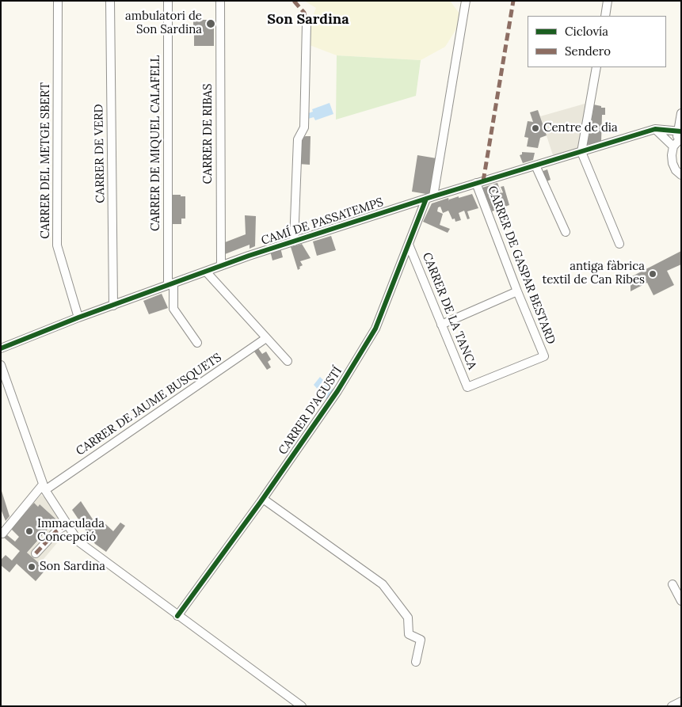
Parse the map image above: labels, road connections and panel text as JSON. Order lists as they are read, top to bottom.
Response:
{
  "streets": {
    "street": [
      "CARRER DE RIBAS",
      "CARRER DE MIQUEL CALAFELL",
      "CARRER DE VERD",
      "CARRER DEL METGE SBERT",
      "CAMÍ DE PASSATEMPS",
      "CARRER DE GASPAR BESTARD",
      "CARRER DE LA TANCA",
      "CARRER DE JAUME BUSQUETS",
      "CARRER D'AGUSTÍ"
    ]
  },
  "crossings": [
    ["CARRER DE RIBAS", "CAMÍ DE PASSATEMPS"],
    ["CARRER DE MIQUEL CALAFELL", "CAMÍ DE PASSATEMPS"],
    ["CARRER DE VERD", "CAMÍ DE PASSATEMPS"],
    ["CARRER DEL METGE SBERT", "CAMÍ DE PASSATEMPS"],
    ["CAMÍ DE PASSATEMPS", "CARRER DE GASPAR BESTARD"],
    ["CAMÍ DE PASSATEMPS", "CARRER D'AGUSTÍ"],
    ["CARRER DE GASPAR BESTARD", "CARRER DE LA TANCA"],
    ["CARRER DE LA TANCA", "CARRER D'AGUSTÍ"]
  ],
  "districts": ["Son Sardina"],
  "places": [
    "ambulatori de Son Sardina",
    "Centre de dia",
    "antiga fàbrica textil de Can Ribes",
    "Immaculada Concepció",
    "Son Sardina"
  ],
  "legend": ["Ciclovía", "Sendero"]
}
